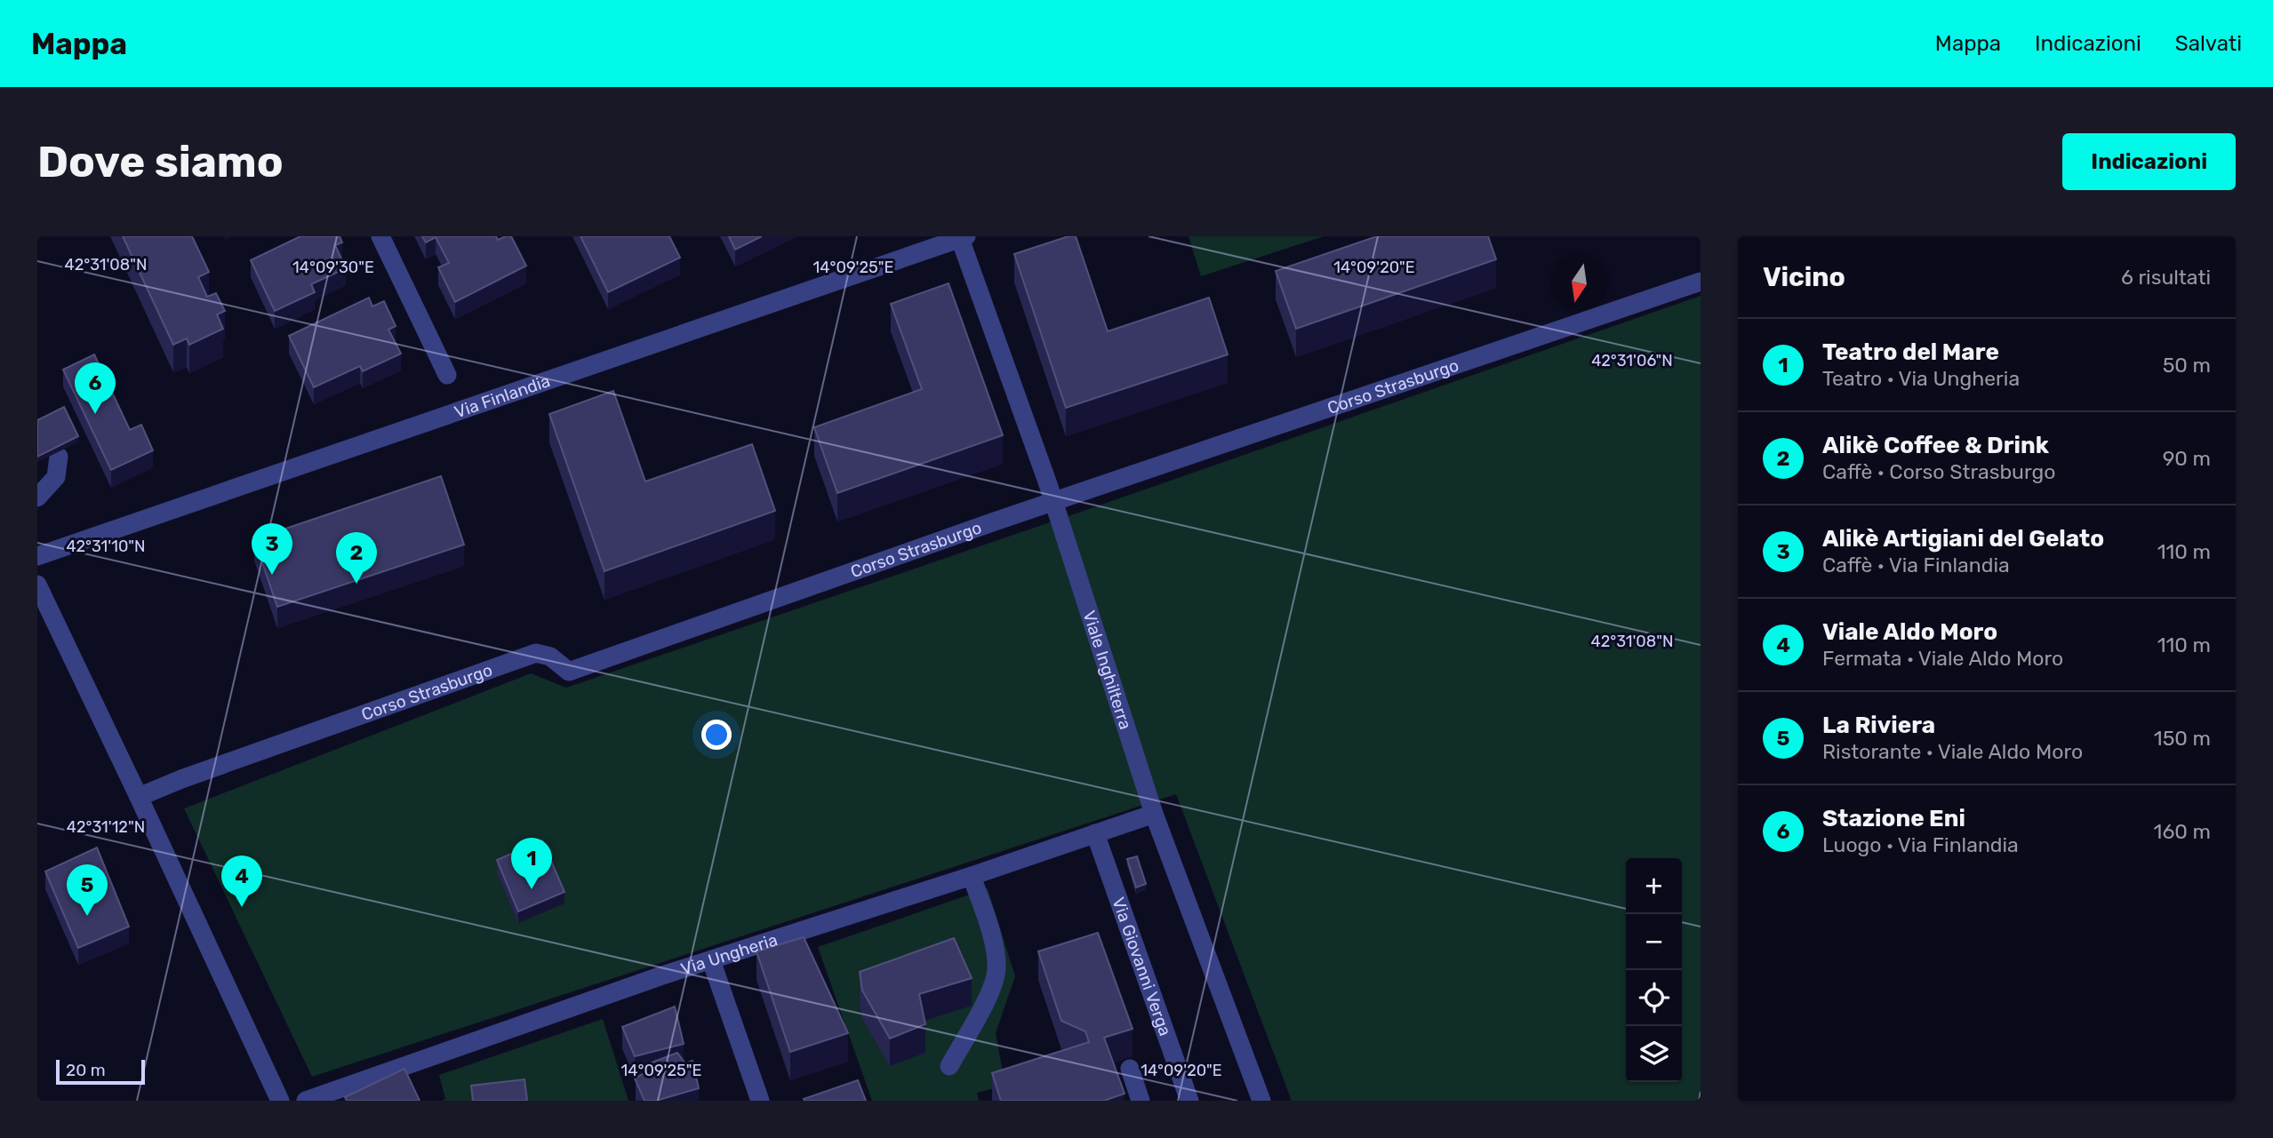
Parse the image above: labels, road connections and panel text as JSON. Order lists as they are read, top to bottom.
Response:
{
  "streets": {
    "street": [
      "Corso Strasburgo",
      "Via Finlandia",
      "Viale Inghilterra",
      "Via Ungheria",
      "Via Giovanni Verga"
    ]
  },
  "crossings": [
    ["Corso Strasburgo", "Viale Inghilterra"],
    ["Via Finlandia", "Viale Inghilterra"],
    ["Viale Inghilterra", "Via Ungheria"],
    ["Via Ungheria", "Via Giovanni Verga"]
  ],
  "scale_bar": "20 m",
  "north": "bottom",
  "page": {
    "header": "Mappa",
    "nav": ["Mappa", "Indicazioni", "Salvati"],
    "buttons": "Indicazioni",
    "title": "Dove siamo",
    "heading": ["Vicino", "6 risultati"],
    "list": [
      {
        "mark": "1",
        "name": "Teatro del Mare",
        "note": "Teatro · Via Ungheria",
        "value": "50 m"
      },
      {
        "mark": "2",
        "name": "Alikè Coffee & Drink",
        "note": "Caffè · Corso Strasburgo",
        "value": "90 m"
      },
      {
        "mark": "3",
        "name": "Alikè Artigiani del Gelato",
        "note": "Caffè · Via Finlandia",
        "value": "110 m"
      },
      {
        "mark": "4",
        "name": "Viale Aldo Moro",
        "note": "Fermata · Viale Aldo Moro",
        "value": "110 m"
      },
      {
        "mark": "5",
        "name": "La Riviera",
        "note": "Ristorante · Viale Aldo Moro",
        "value": "150 m"
      },
      {
        "mark": "6",
        "name": "Stazione Eni",
        "note": "Luogo · Via Finlandia",
        "value": "160 m"
      }
    ],
    "pins": [
      "6",
      "3",
      "2",
      "1",
      "4",
      "5"
    ],
    "map_buttons": ["+", "−"],
    "scale": "20 m"
  },
  "coordinates": [
    "42°31'08\"N",
    "14°09'30\"E",
    "14°09'25\"E",
    "14°09'20\"E",
    "42°31'06\"N",
    "42°31'10\"N",
    "42°31'12\"N"
  ]
}
